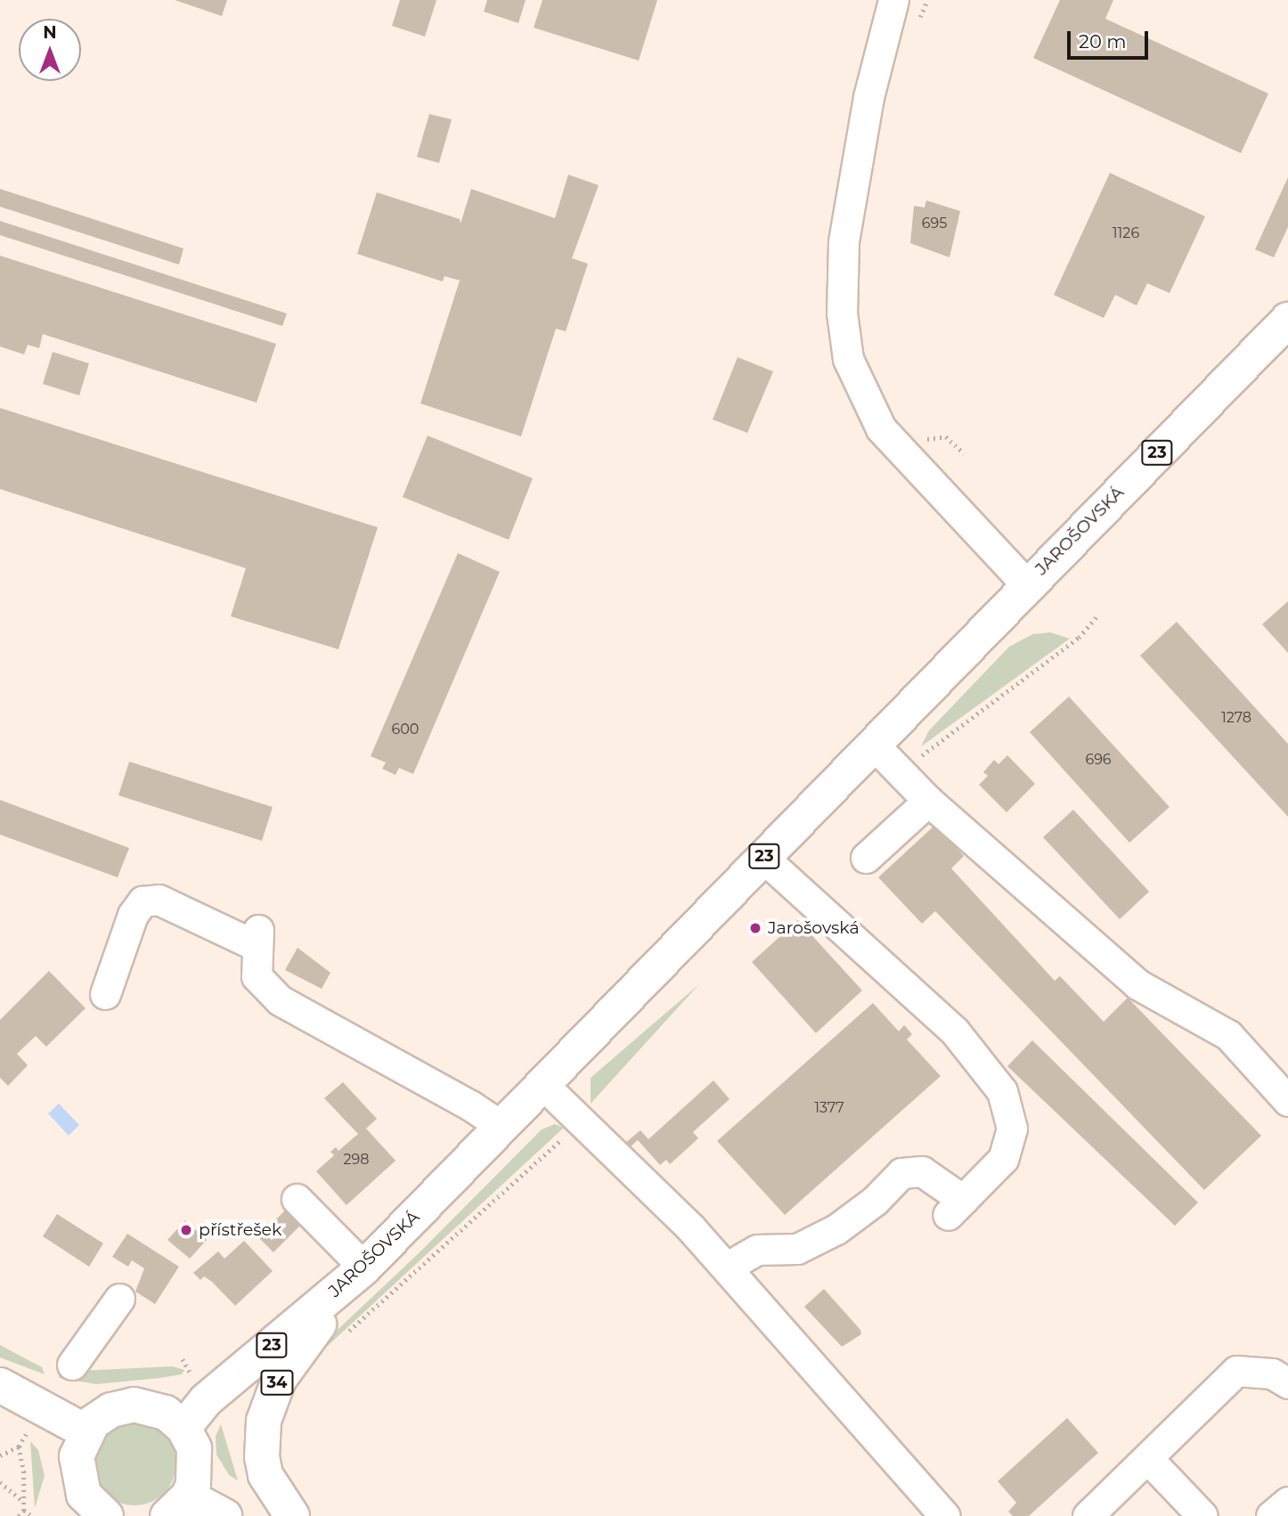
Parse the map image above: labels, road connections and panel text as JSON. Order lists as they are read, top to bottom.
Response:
{
  "streets": {
    "main road": ["23", "JAROŠOVSKÁ", "34"]
  },
  "crossings": [
    ["JAROŠOVSKÁ", "34"]
  ],
  "places": ["Jarošovská", "přístřešek"],
  "house_numbers": [
    "695",
    "1126",
    "1278",
    "600",
    "696",
    "1377",
    "298"
  ],
  "scale_bar": "20 m",
  "north": "top"
}
